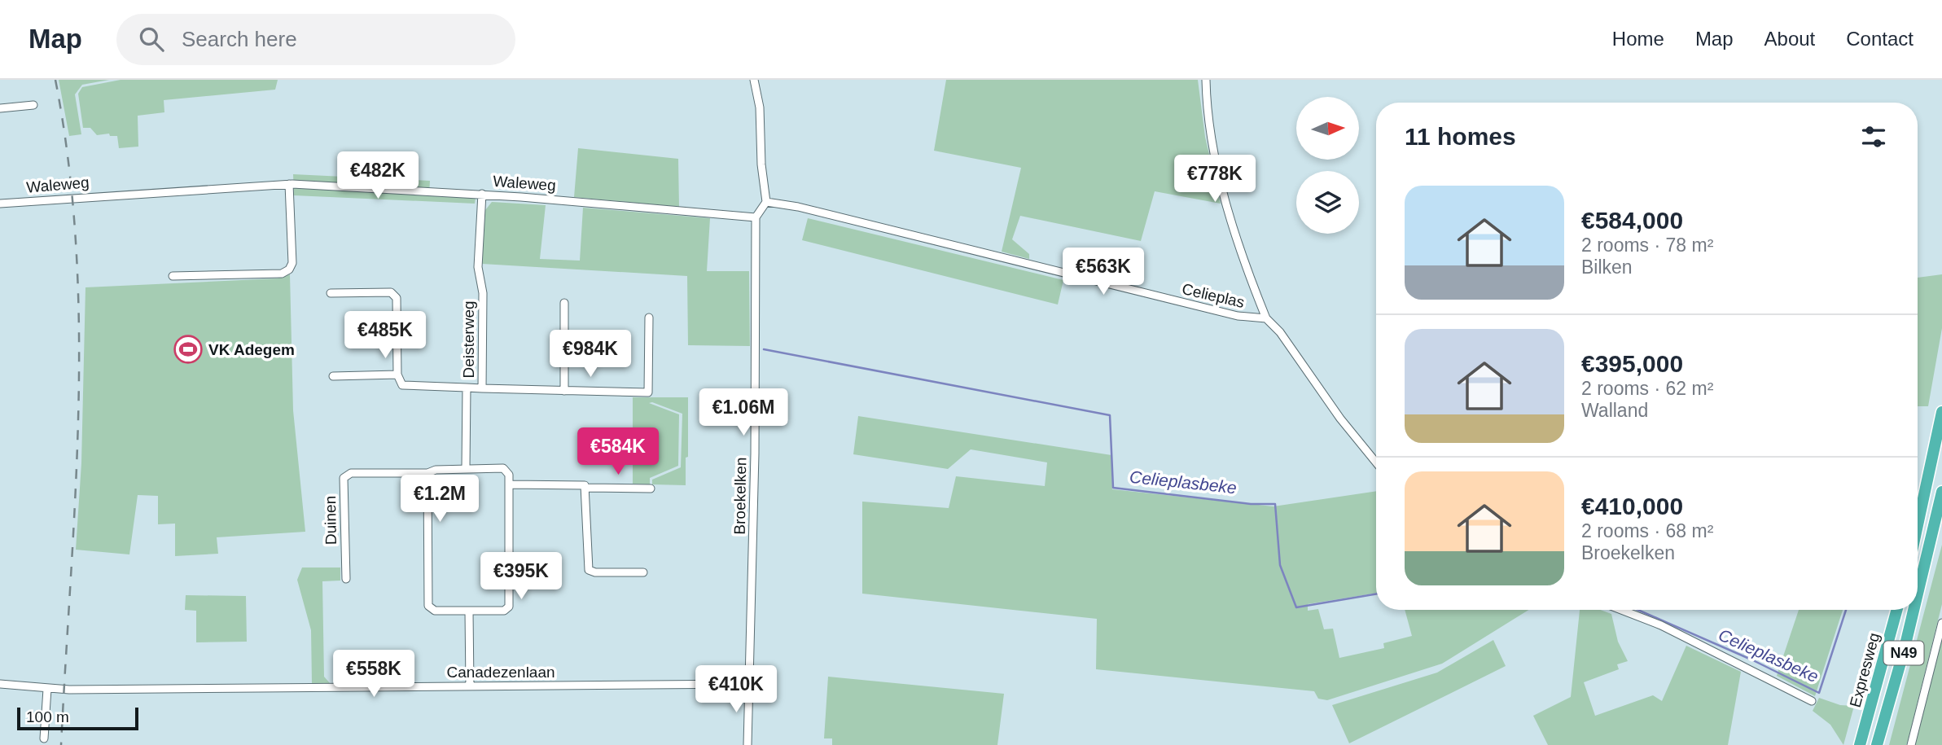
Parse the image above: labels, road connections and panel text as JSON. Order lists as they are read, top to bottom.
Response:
{
  "streets": {
    "highway": ["N49", "Expresweg"],
    "street": [
      "Waleweg",
      "Celieplas",
      "Deisterweg",
      "Broekelken",
      "Duinen",
      "Canadezenlaan"
    ]
  },
  "crossings": [
    ["Waleweg", "Deisterweg"],
    ["Waleweg", "Broekelken"],
    ["Broekelken", "Canadezenlaan"]
  ],
  "water": ["Celieplasbeke"],
  "places": {
    "sports": ["VK Adegem"]
  },
  "scale_bar": "100 m",
  "north": "right",
  "page": {
    "header": "Map",
    "search": "Search here",
    "nav": [
      "Home",
      "Map",
      "About",
      "Contact"
    ],
    "heading": "11 homes",
    "price": [
      "€482K",
      "€778K",
      "€563K",
      "€485K",
      "€984K",
      "€1.06M",
      "€584K",
      "€1.2M",
      "€395K",
      "€558K",
      "€410K"
    ],
    "list": [
      {
        "name": "€584,000",
        "note": "2 rooms · 78 m² · Bilken"
      },
      {
        "name": "€395,000",
        "note": "2 rooms · 62 m² · Walland"
      },
      {
        "name": "€410,000",
        "note": "2 rooms · 68 m² · Broekelken"
      }
    ],
    "scale": "100 m"
  }
}
